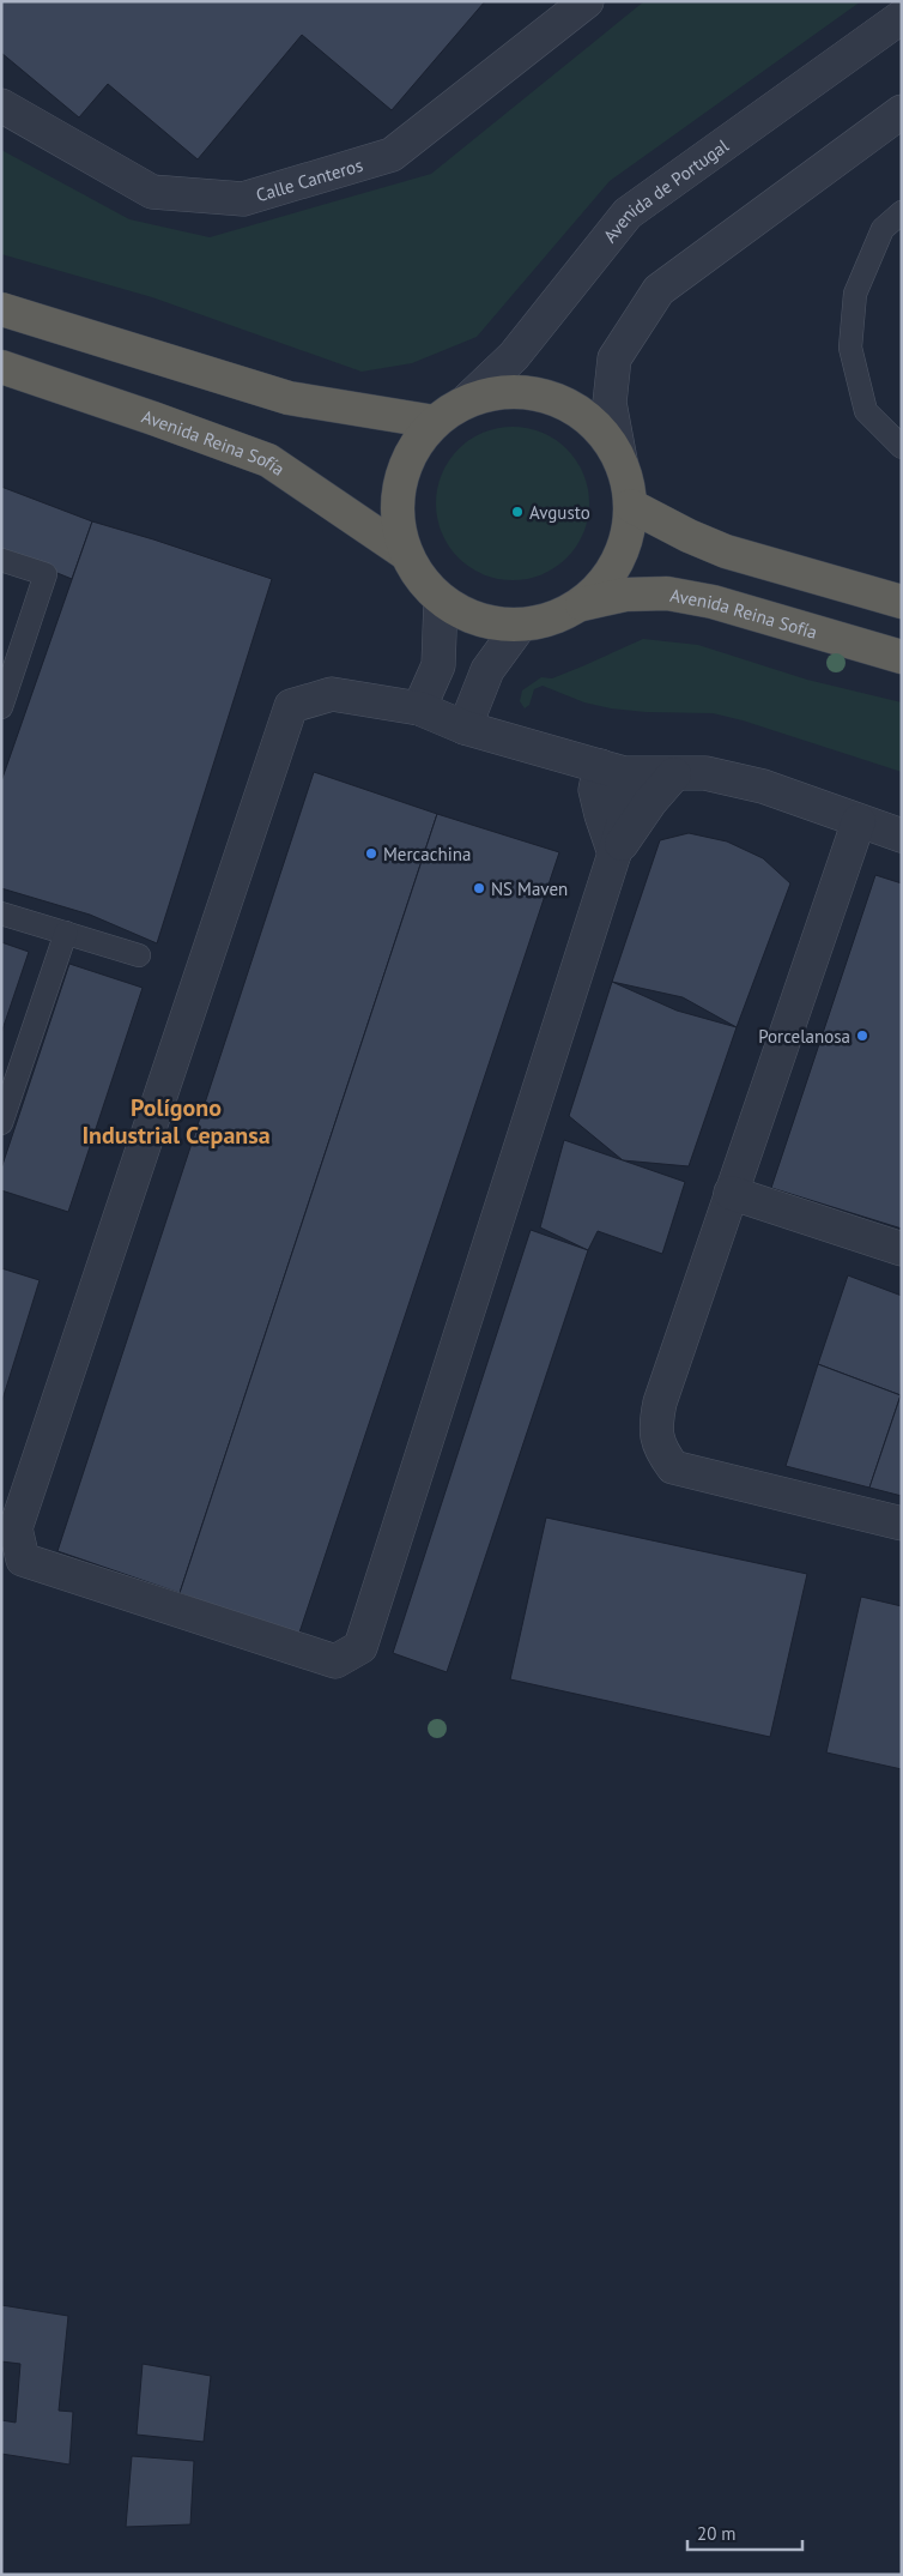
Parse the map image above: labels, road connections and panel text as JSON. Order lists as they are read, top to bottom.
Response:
{
  "streets": {
    "highway": ["Avenida Reina Sofía"],
    "street": ["Calle Canteros", "Avenida de Portugal"]
  },
  "districts": ["Polígono Industrial Cepansa"],
  "places": [
    "Avgusto",
    "Mercachina",
    "NS Maven",
    "Porcelanosa"
  ],
  "scale_bar": "20 m"
}
